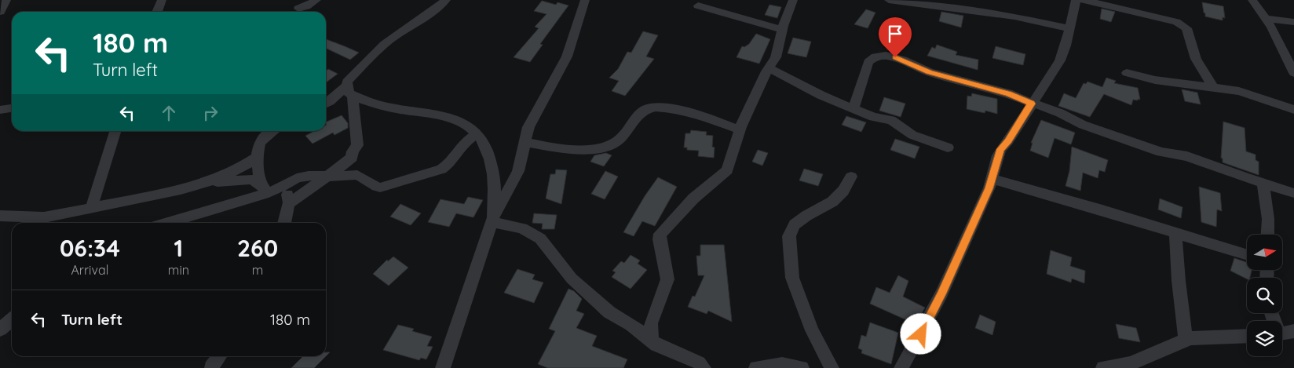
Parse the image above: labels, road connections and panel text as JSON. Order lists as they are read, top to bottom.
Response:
{
  "north": "right",
  "page": {
    "turn": ["180 m", "Turn left"],
    "eta": [
      "06:34",
      "Arrival",
      "1",
      "min",
      "260",
      "m"
    ],
    "list": [
      {
        "name": "Turn left",
        "value": "180 m"
      }
    ]
  }
}
